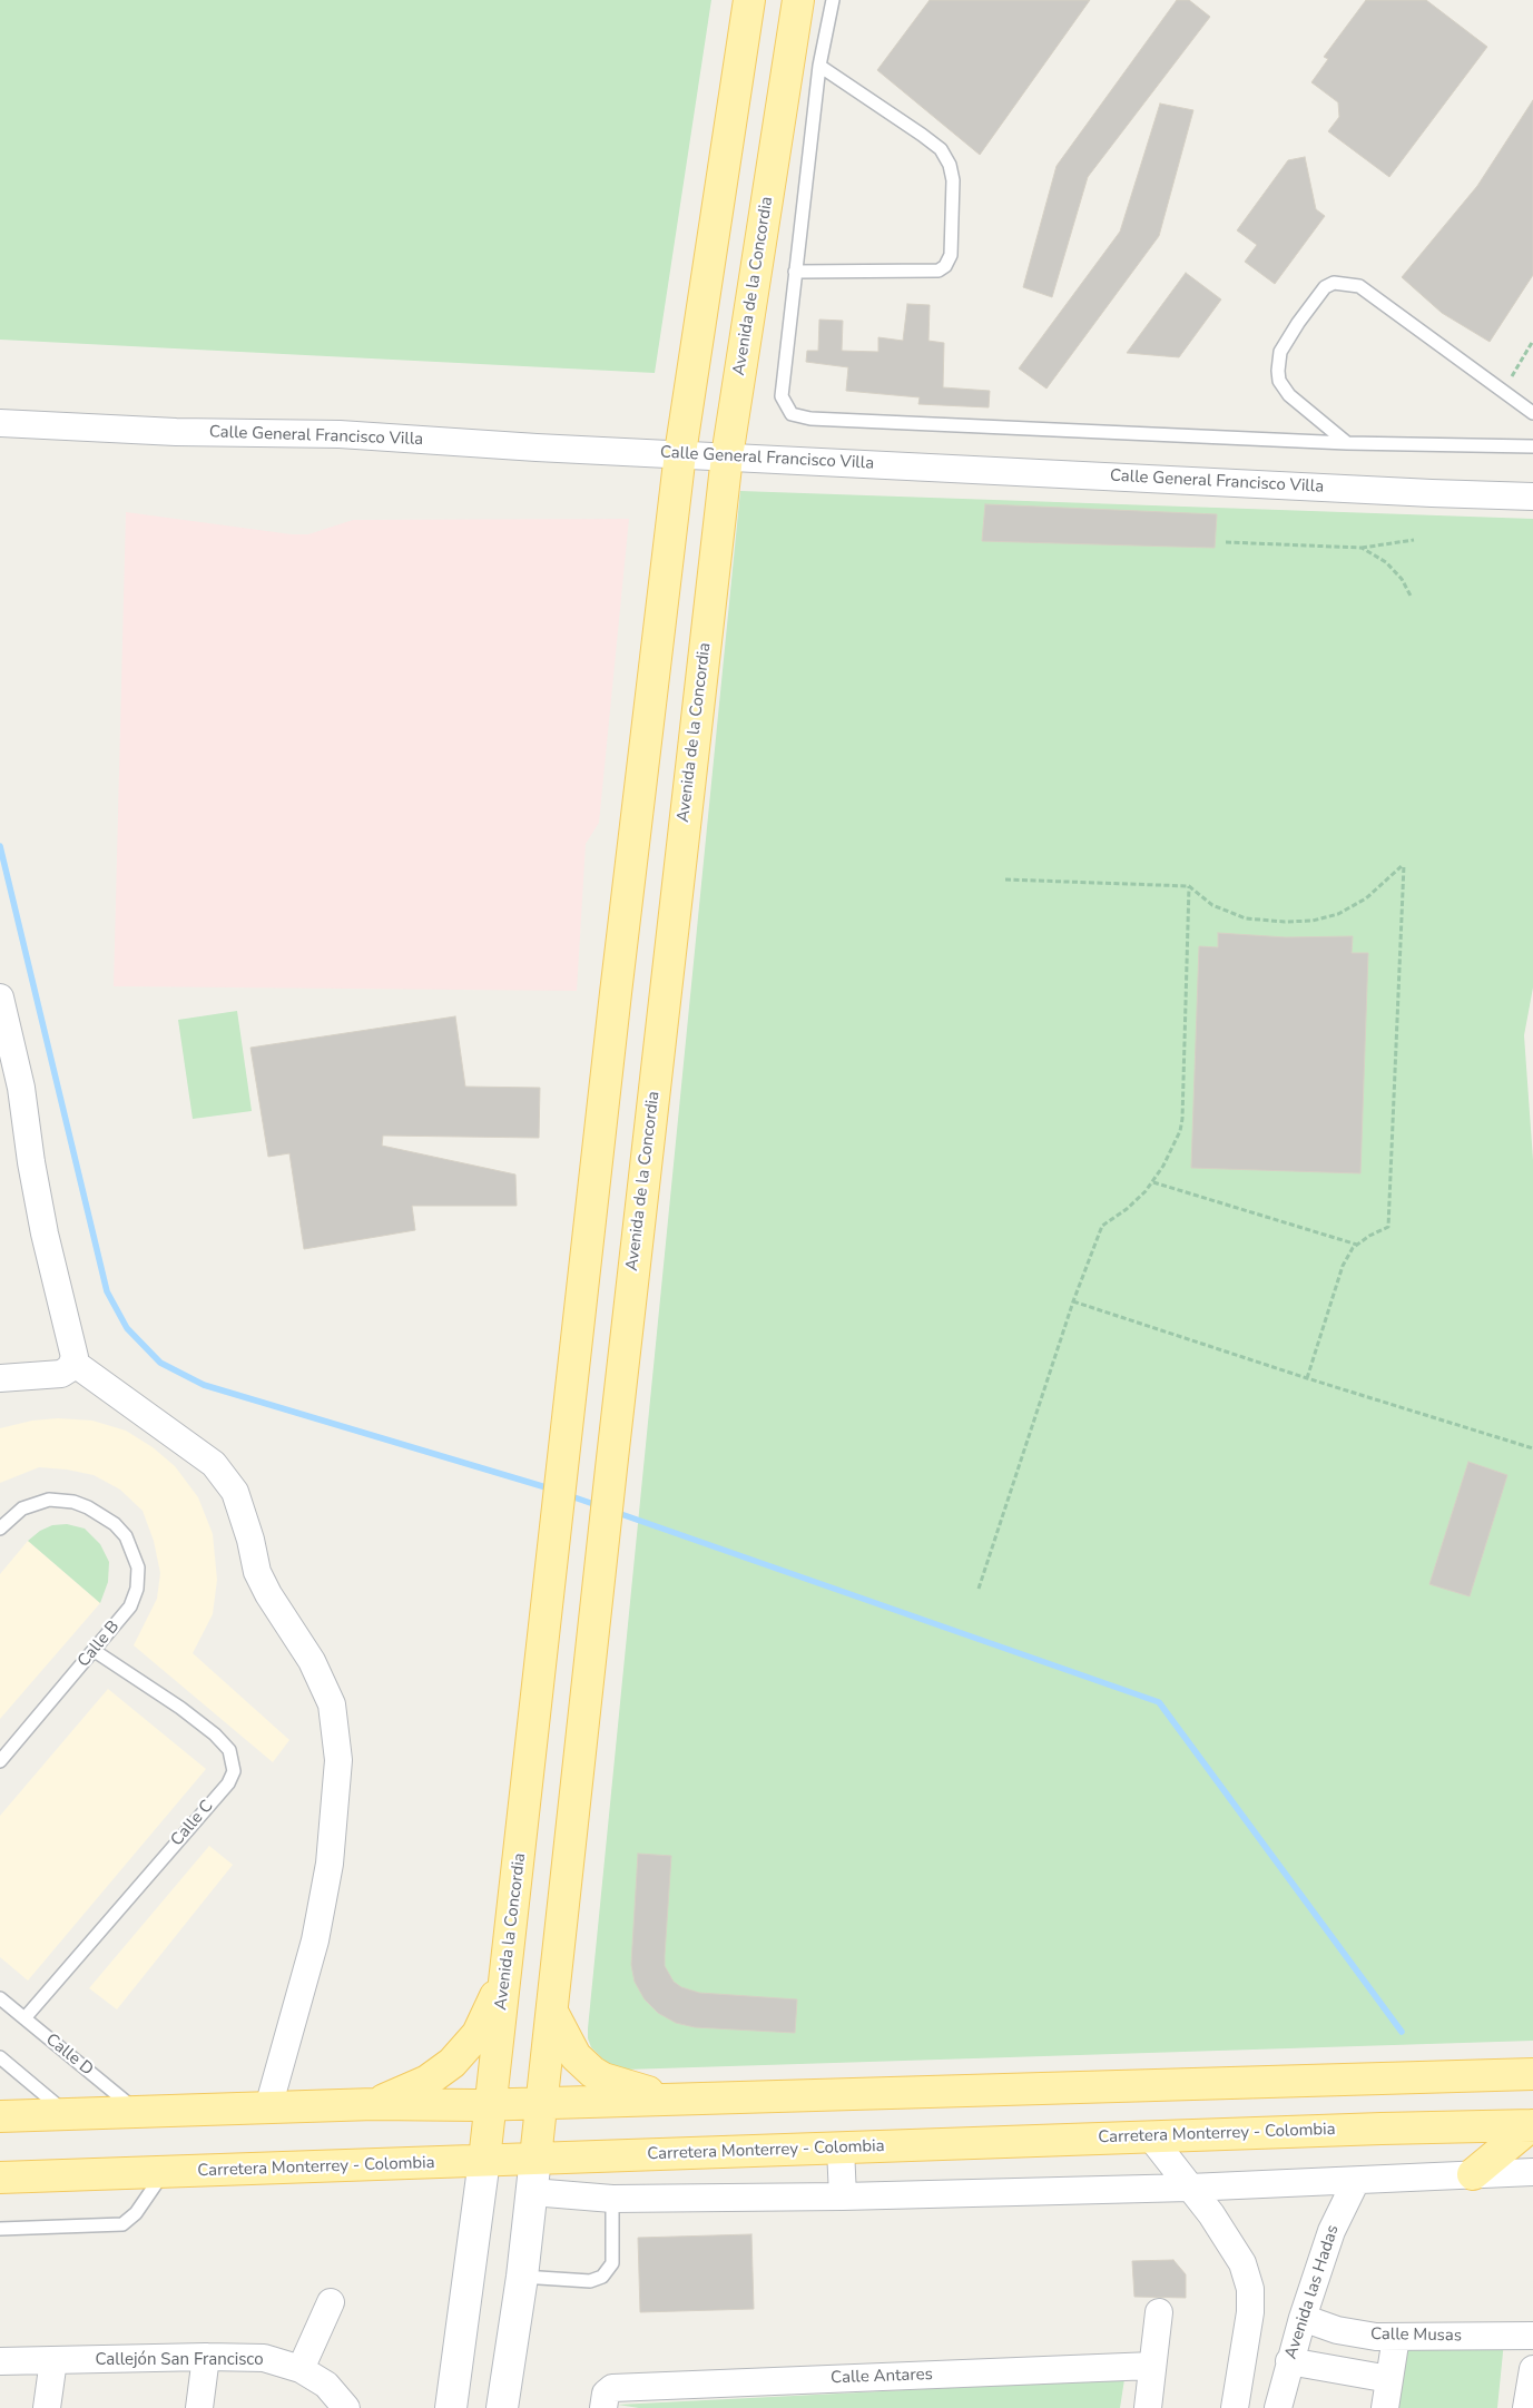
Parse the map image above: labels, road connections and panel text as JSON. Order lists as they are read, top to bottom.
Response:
{
  "streets": {
    "main road": ["Avenida de la Concordia", "Avenida la Concordia", "Carretera Monterrey - Colombia"],
    "street": [
      "Calle General Francisco Villa",
      "Avenida las Hadas",
      "Calle Musas",
      "Callejón San Francisco",
      "Calle Antares"
    ],
    "lane": ["Calle B", "Calle C", "Calle D"]
  },
  "crossings": [
    ["Avenida de la Concordia", "Calle General Francisco Villa"],
    ["Calle General Francisco Villa", "Avenida la Concordia"],
    ["Calle B", "Calle C"],
    ["Calle C", "Calle D"],
    ["Avenida la Concordia", "Carretera Monterrey - Colombia"],
    ["Avenida las Hadas", "Calle Musas"]
  ]
}
